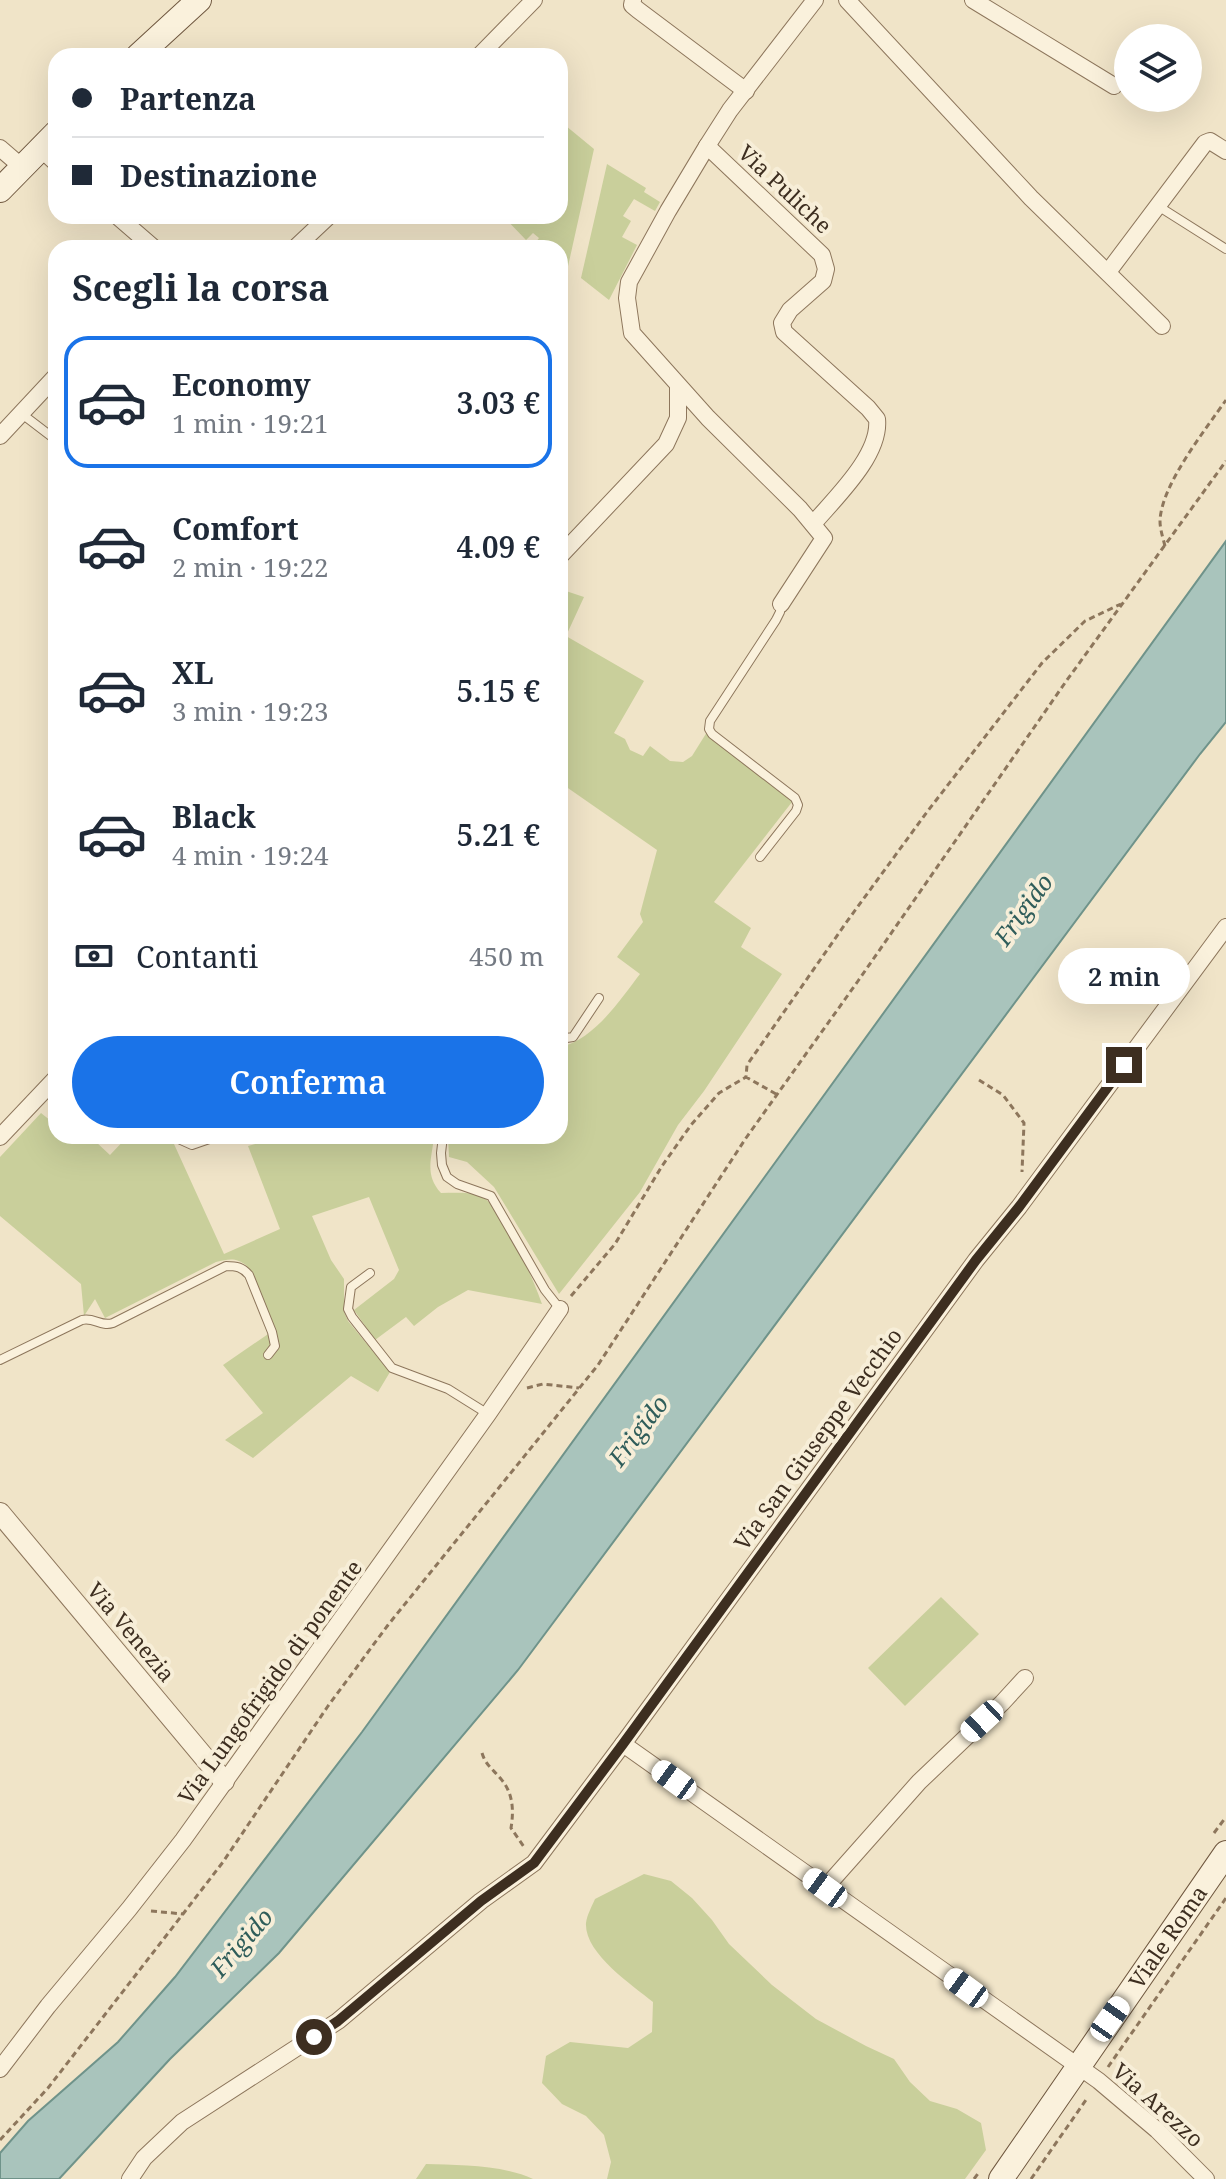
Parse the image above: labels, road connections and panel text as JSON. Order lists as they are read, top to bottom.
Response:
{
  "streets": {
    "main road": ["Viale Roma"],
    "street": [
      "Via Puliche",
      "Via San Giuseppe Vecchio",
      "Via Venezia",
      "Via Lungofrigido di ponente",
      "Via Arezzo"
    ]
  },
  "crossings": [
    ["Via San Giuseppe Vecchio", "Via Arezzo"],
    ["Via Venezia", "Via Lungofrigido di ponente"],
    ["Viale Roma", "Via Arezzo"]
  ],
  "water": ["Frigido"],
  "page": {
    "banner": ["Partenza", "Destinazione"],
    "heading": "Scegli la corsa",
    "list": [
      {
        "name": "Economy",
        "note": "1 min · 19:21",
        "value": "3.03 €"
      },
      {
        "name": "Comfort",
        "note": "2 min · 19:22",
        "value": "4.09 €"
      },
      {
        "name": "XL",
        "note": "3 min · 19:23",
        "value": "5.15 €"
      },
      {
        "name": "Black",
        "note": "4 min · 19:24",
        "value": "5.21 €"
      }
    ],
    "pay": ["Contanti", "450 m"],
    "bubble": "2 min",
    "buttons": "Conferma"
  }
}
